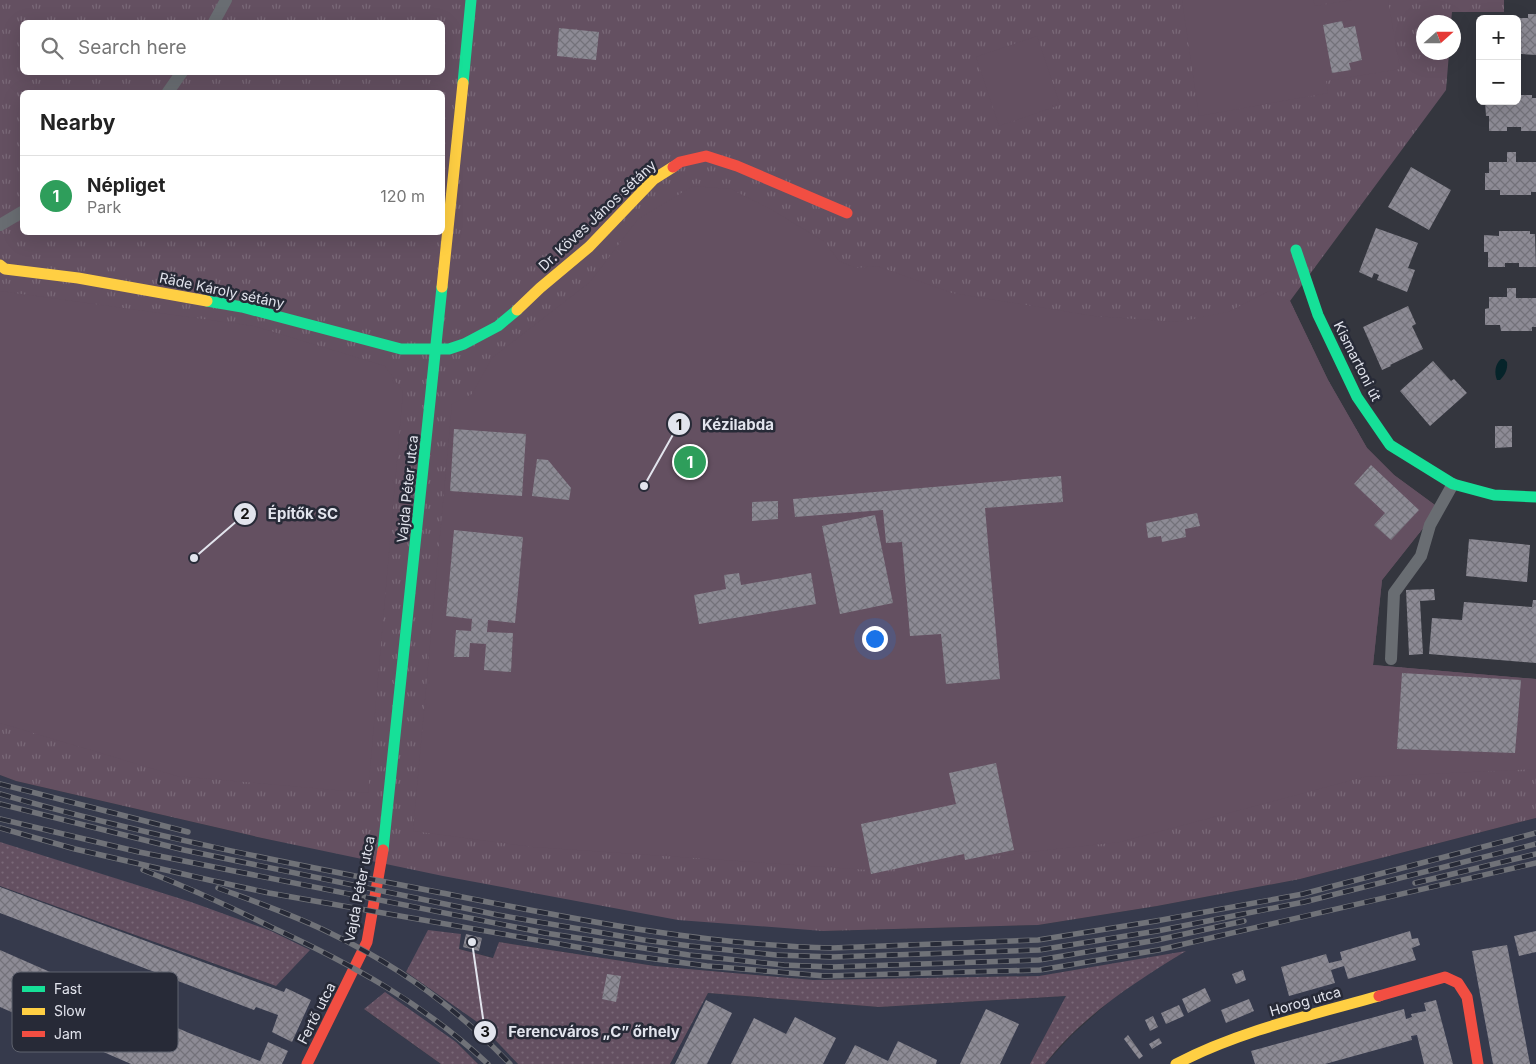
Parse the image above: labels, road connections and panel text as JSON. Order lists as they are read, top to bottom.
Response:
{
  "streets": {
    "street": [
      "Dr. Köves János sétány",
      "Räde Károly sétány",
      "Kismartoni út",
      "Vajda Péter utca",
      "Horog utca",
      "Fertő utca"
    ]
  },
  "crossings": [
    ["Dr. Köves János sétány", "Räde Károly sétány"],
    ["Dr. Köves János sétány", "Vajda Péter utca"],
    ["Räde Károly sétány", "Vajda Péter utca"],
    ["Vajda Péter utca", "Fertő utca"]
  ],
  "places": ["Kézilabda", "Építők SC", "Ferencváros „C” őrhely"],
  "legend": ["Fast", "Slow", "Jam"],
  "north": "right",
  "page": {
    "map_buttons": ["+", "−"],
    "search": "Search here",
    "heading": "Nearby",
    "list": [
      {
        "mark": "1",
        "name": "Népliget",
        "note": "Park",
        "value": "120 m"
      }
    ],
    "pins": "1"
  }
}
